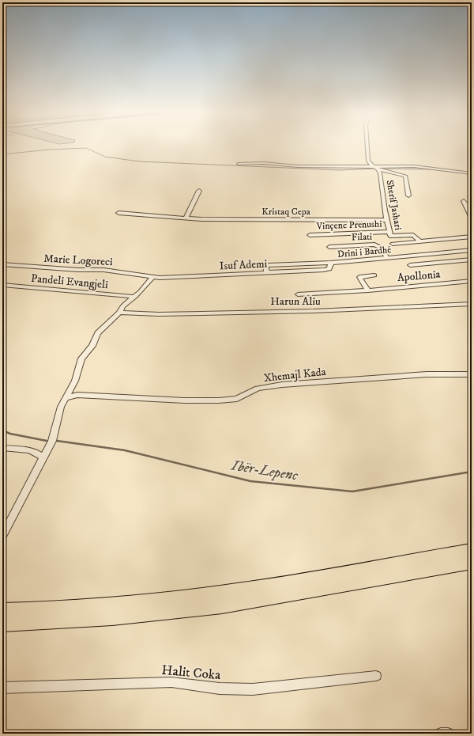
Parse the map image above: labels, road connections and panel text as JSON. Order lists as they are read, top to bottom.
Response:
{
  "streets": {
    "street": [
      "Sherif Jashari",
      "Kristaq Cepa",
      "Vinçenc Prenushi",
      "Filati",
      "Drini i Bardhë",
      "Marie Logoreci",
      "Isuf Ademi",
      "Apollonia",
      "Pandeli Evangjeli",
      "Harun Aliu",
      "Xhemajl Kada",
      "Halit Coka"
    ]
  },
  "crossings": [
    ["Sherif Jashari", "Kristaq Cepa"],
    ["Sherif Jashari", "Vinçenc Prenushi"],
    ["Filati", "Drini i Bardhë"],
    ["Drini i Bardhë", "Isuf Ademi"],
    ["Marie Logoreci", "Isuf Ademi"]
  ],
  "water": ["Ibër-Lepenc"]
}
